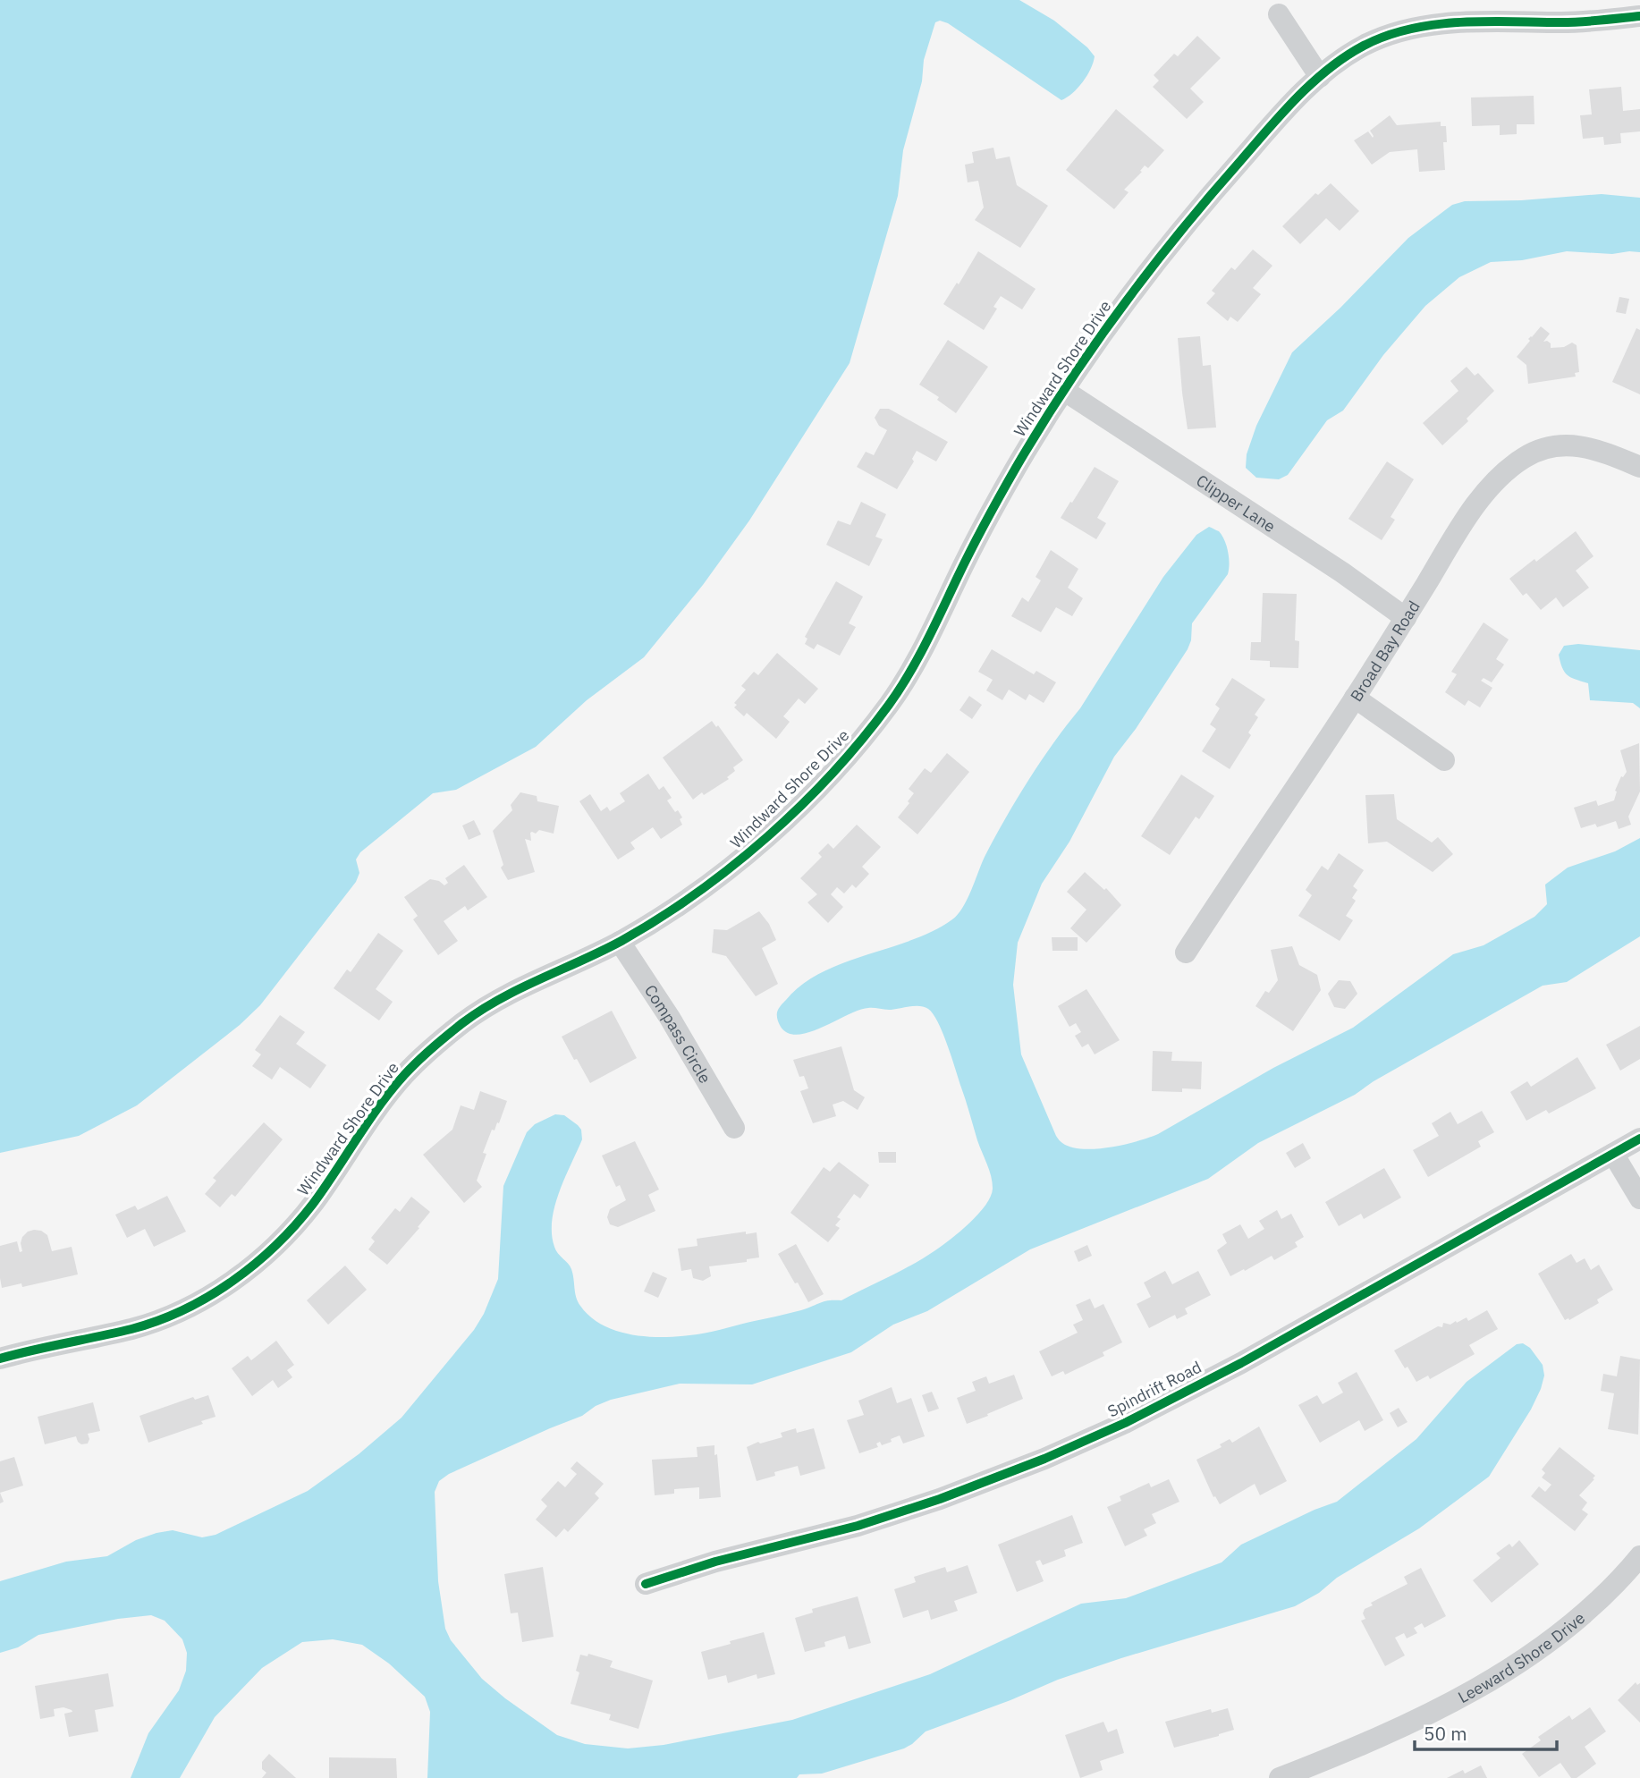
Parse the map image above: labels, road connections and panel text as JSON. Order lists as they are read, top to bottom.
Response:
{
  "streets": {
    "street": [
      "Windward Shore Drive",
      "Clipper Lane",
      "Broad Bay Road",
      "Compass Circle",
      "Spindrift Road",
      "Leeward Shore Drive"
    ]
  },
  "crossings": [
    ["Windward Shore Drive", "Clipper Lane"],
    ["Windward Shore Drive", "Compass Circle"],
    ["Clipper Lane", "Broad Bay Road"]
  ],
  "scale_bar": "50 m"
}
